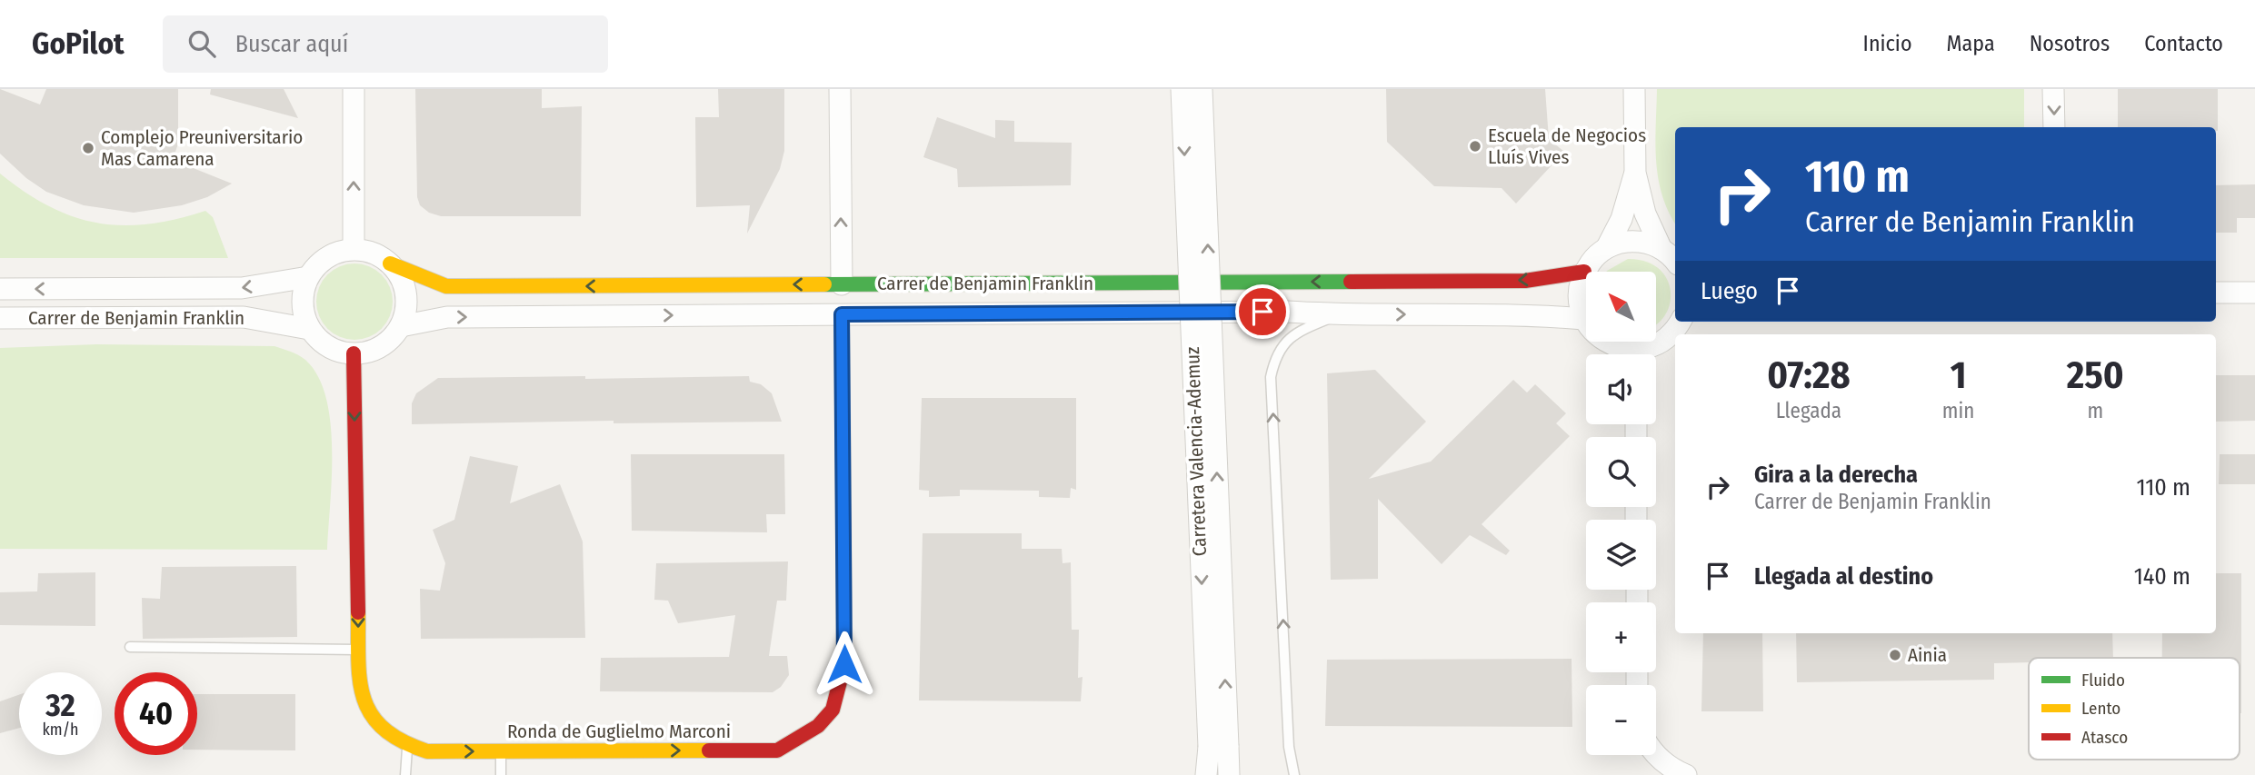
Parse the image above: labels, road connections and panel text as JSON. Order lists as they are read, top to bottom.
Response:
{
  "streets": {
    "street": ["Carrer de Benjamin Franklin", "Carretera Valencia-Ademuz", "Ronda de Guglielmo Marconi"]
  },
  "crossings": [
    ["Carrer de Benjamin Franklin", "Ronda de Guglielmo Marconi"]
  ],
  "places": ["Escuela de Negocios Lluís Vives", "Complejo Preuniversitario Mas Camarena", "Ainia"],
  "legend": ["Fluido", "Lento", "Atasco"],
  "north": "top left",
  "page": {
    "header": "GoPilot",
    "search": "Buscar aquí",
    "nav": [
      "Inicio",
      "Mapa",
      "Nosotros",
      "Contacto"
    ],
    "turn": ["110 m", "Carrer de Benjamin Franklin"],
    "then": "Luego",
    "map_buttons": ["+", "−"],
    "eta": [
      "07:28",
      "Llegada",
      "1",
      "min",
      "250",
      "m"
    ],
    "list": [
      {
        "name": "Gira a la derecha",
        "note": "Carrer de Benjamin Franklin",
        "value": "110 m"
      },
      {
        "name": "Llegada al destino",
        "value": "140 m"
      }
    ],
    "speed": "32 km/h",
    "limit": "40"
  }
}
